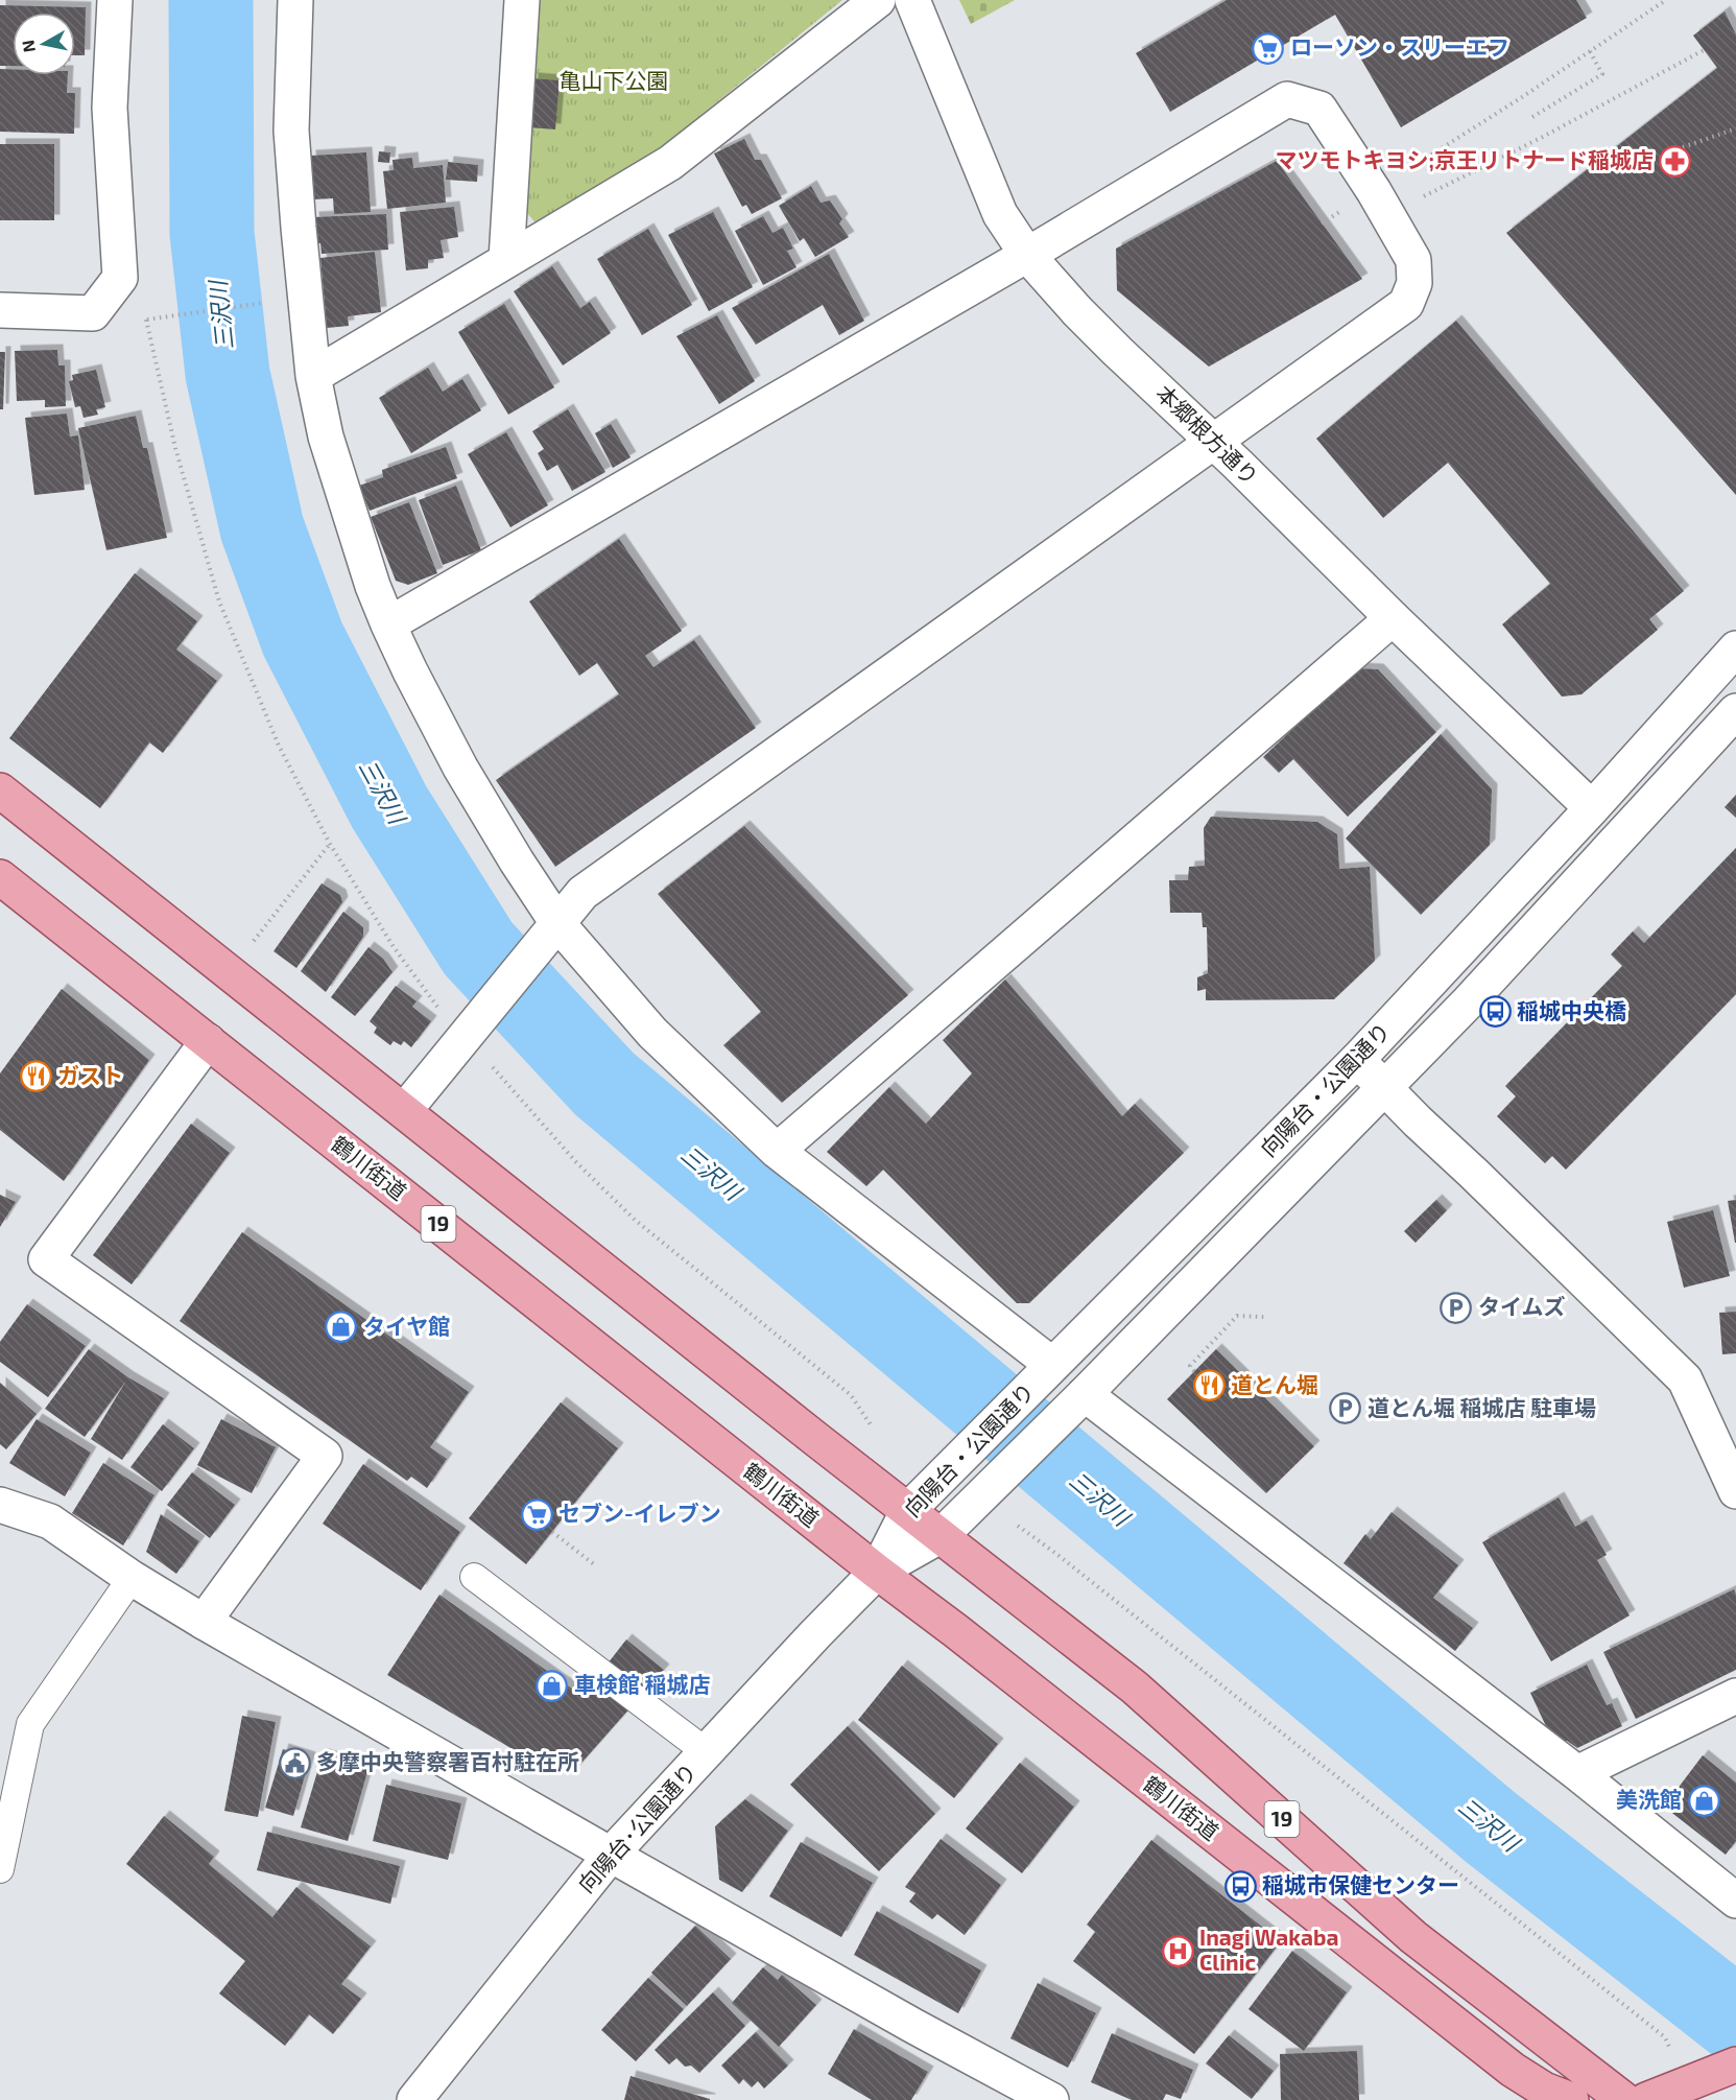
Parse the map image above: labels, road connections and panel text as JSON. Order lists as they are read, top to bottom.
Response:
{
  "streets": {
    "main road": ["鶴川街道", "19"],
    "street": ["本郷根方通り", "向陽台・公園通り", "向陽台･公園通り"]
  },
  "crossings": [
    ["本郷根方通り", "向陽台・公園通り"],
    ["向陽台・公園通り", "鶴川街道"],
    ["向陽台・公園通り", "19"],
    ["向陽台・公園通り", "向陽台･公園通り"],
    ["鶴川街道", "向陽台･公園通り"]
  ],
  "water": ["三沢川"],
  "parks": ["亀山下公園"],
  "places": {
    "supermarket": ["ローソン・スリーエフ", "セブン-イレブン"],
    "pharmacy": ["マツモトキヨシ;京王リトナード稲城店"],
    "bus stop": ["稲城中央橋", "稲城市保健センター"],
    "restaurant": ["ガスト", "道とん堀"],
    "parking": ["タイムズ", "道とん堀 稲城店 駐車場"],
    "shop": ["タイヤ館", "車検館 稲城店", "美洗館"],
    "public building": ["多摩中央警察署百村駐在所"],
    "hospital": ["Inagi Wakaba Clinic"]
  },
  "north": "left"
}
